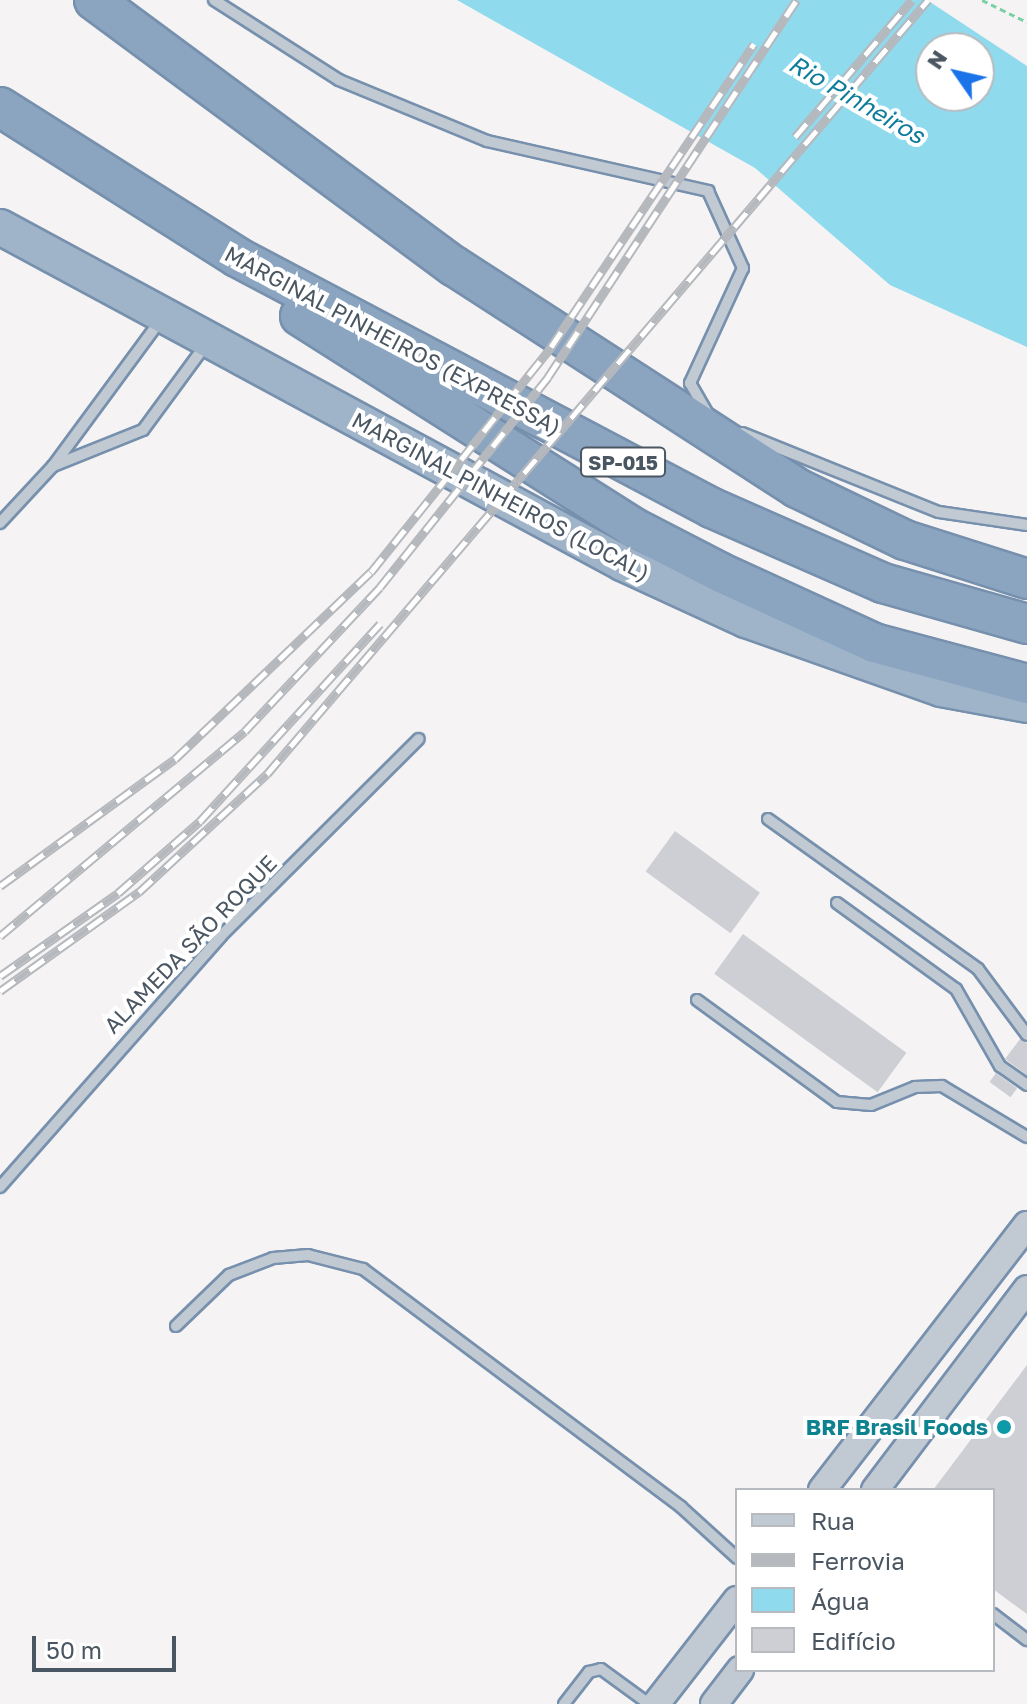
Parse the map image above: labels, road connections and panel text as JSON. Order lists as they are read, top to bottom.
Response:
{
  "streets": {
    "highway": ["MARGINAL PINHEIROS (EXPRESSA)", "SP-015", "MARGINAL PINHEIROS (LOCAL)"],
    "lane": ["ALAMEDA SÃO ROQUE"]
  },
  "water": ["Rio Pinheiros"],
  "places": ["BRF Brasil Foods"],
  "legend": [
    "Rua",
    "Ferrovia",
    "Água",
    "Edifício"
  ],
  "scale_bar": "50 m",
  "north": "top left"
}
